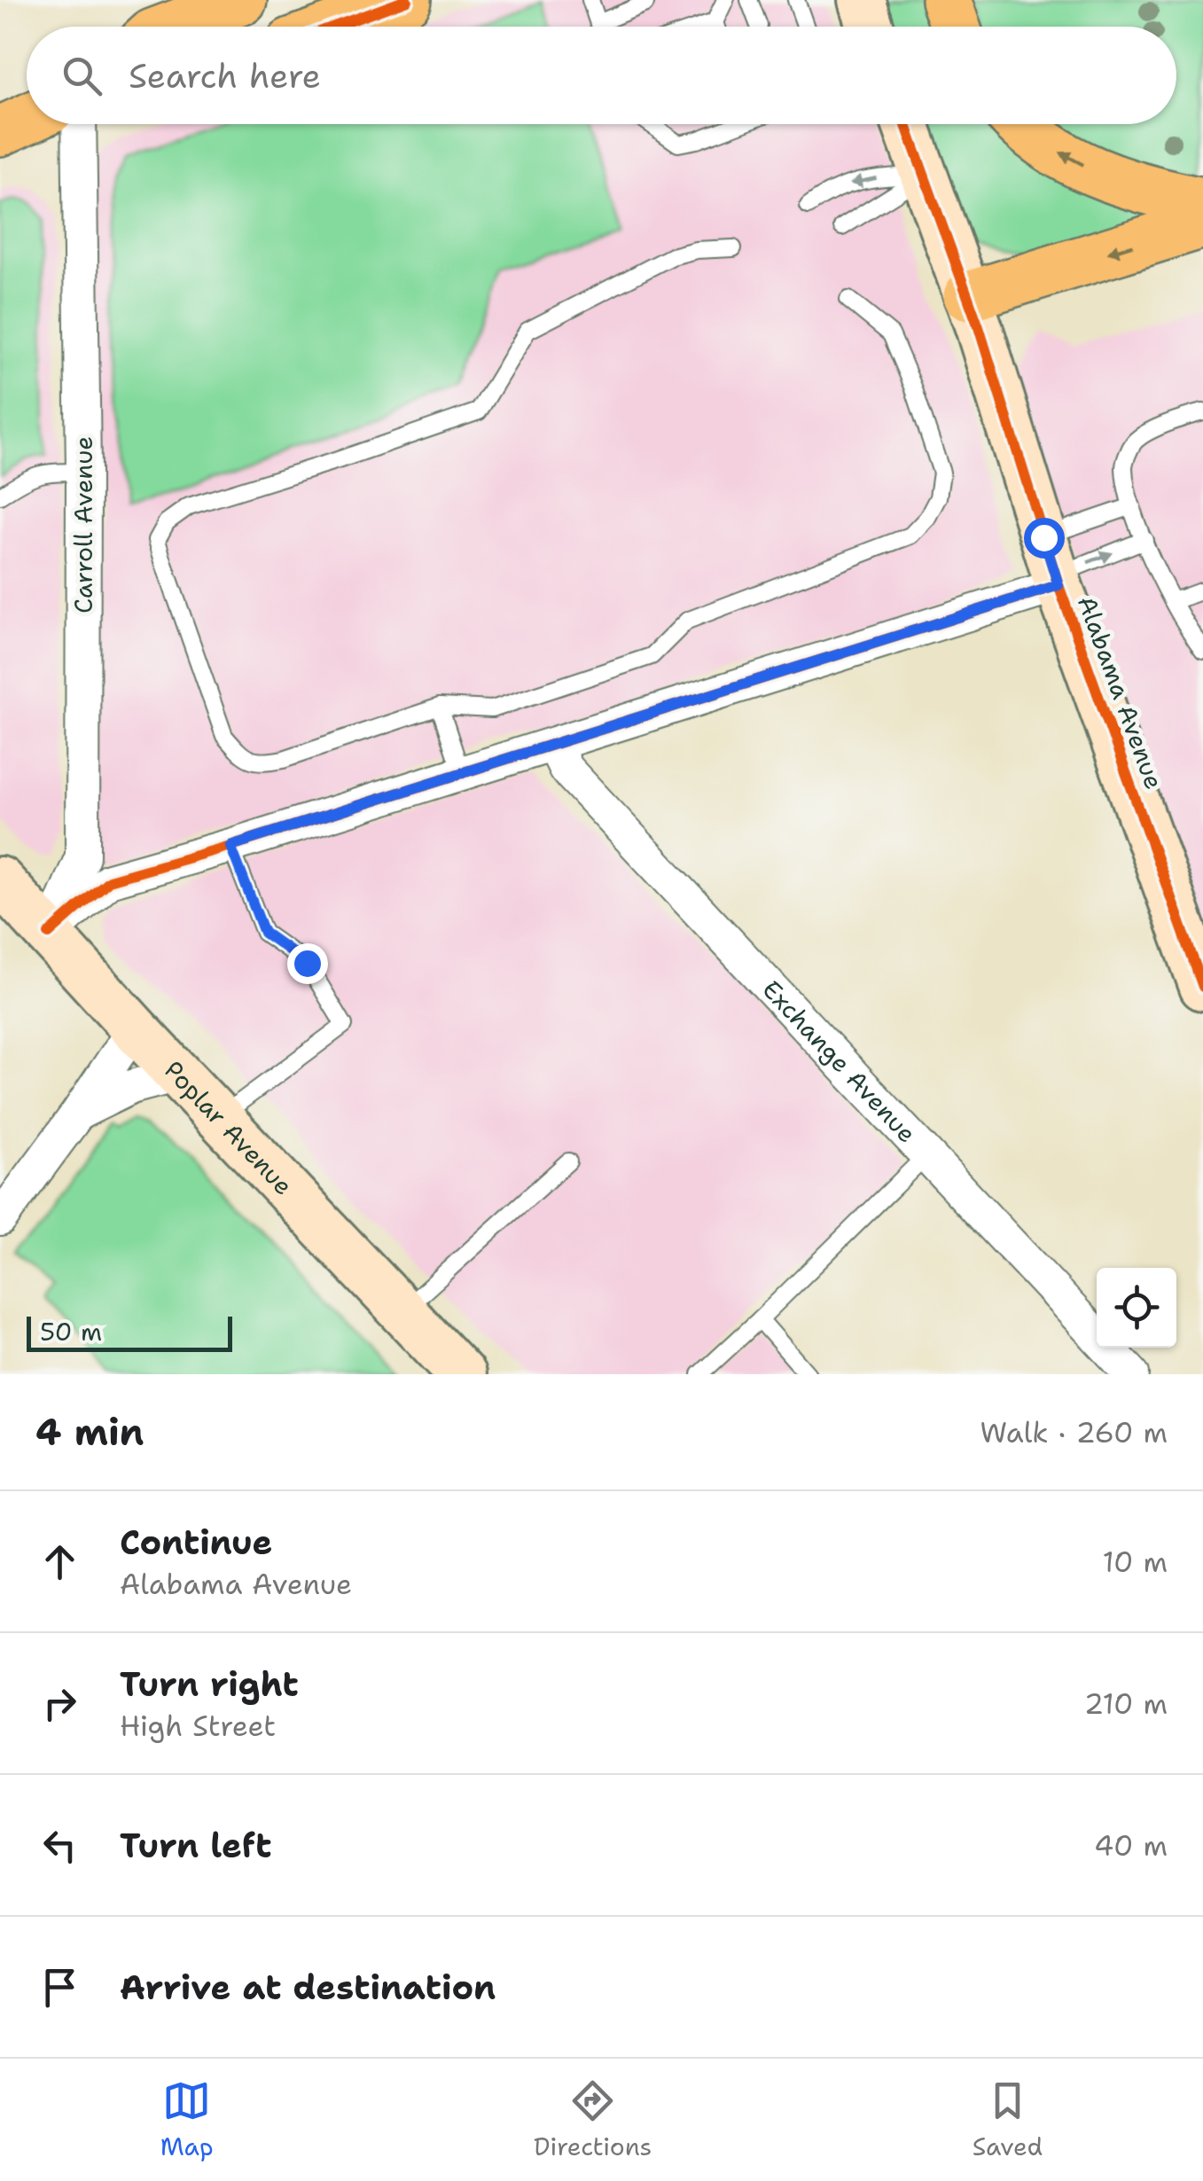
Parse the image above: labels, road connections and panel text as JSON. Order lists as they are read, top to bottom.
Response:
{
  "streets": {
    "street": [
      "Carroll Avenue",
      "Alabama Avenue",
      "Exchange Avenue",
      "Poplar Avenue"
    ]
  },
  "crossings": [
    ["Carroll Avenue", "Poplar Avenue"]
  ],
  "scale_bar": "50 m",
  "page": {
    "search": "Search here",
    "scale": "50 m",
    "heading": ["4 min", "Walk · 260 m"],
    "list": [
      ["Continue", "Alabama Avenue", "10 m"],
      ["Turn right", "High Street", "210 m"],
      ["Turn left", "40 m"],
      "Arrive at destination"
    ],
    "nav": ["Map", "Directions", "Saved"]
  }
}
